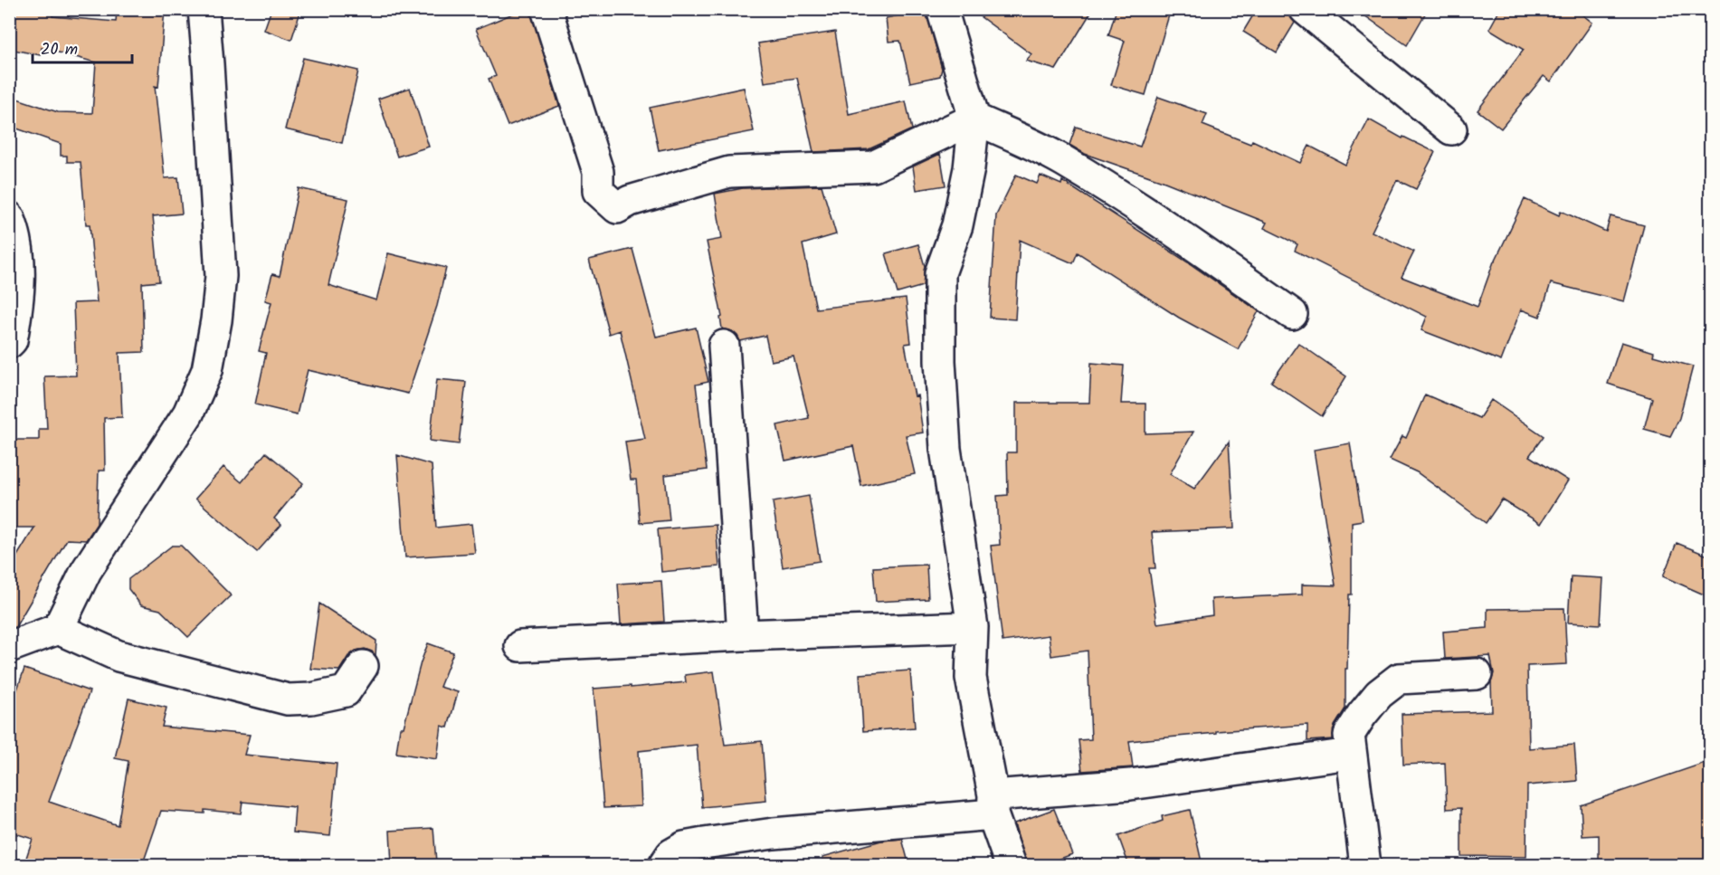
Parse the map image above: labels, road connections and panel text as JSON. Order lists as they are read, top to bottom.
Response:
{
  "scale_bar": "20 m"
}
